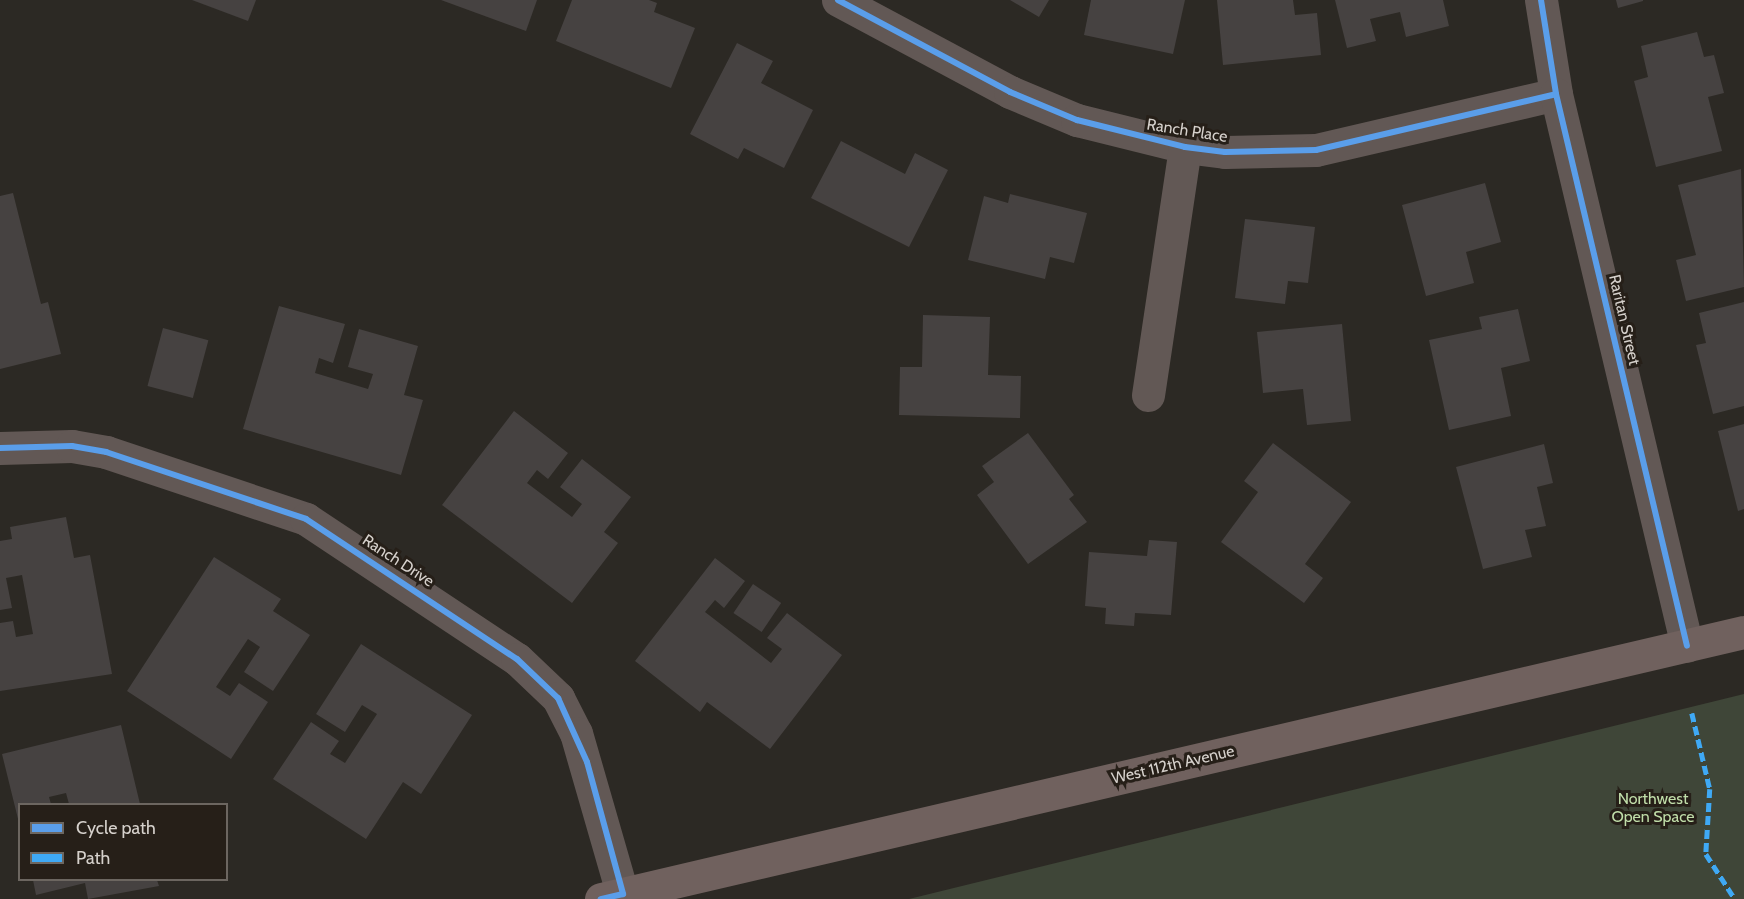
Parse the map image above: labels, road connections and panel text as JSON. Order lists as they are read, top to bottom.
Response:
{
  "streets": {
    "main road": ["West 112th Avenue"],
    "street": ["Ranch Place", "Raritan Street", "Ranch Drive"]
  },
  "crossings": [
    ["Ranch Place", "Raritan Street"],
    ["Raritan Street", "West 112th Avenue"],
    ["Ranch Drive", "West 112th Avenue"]
  ],
  "parks": ["Northwest Open Space"],
  "legend": ["Cycle path", "Path"]
}
